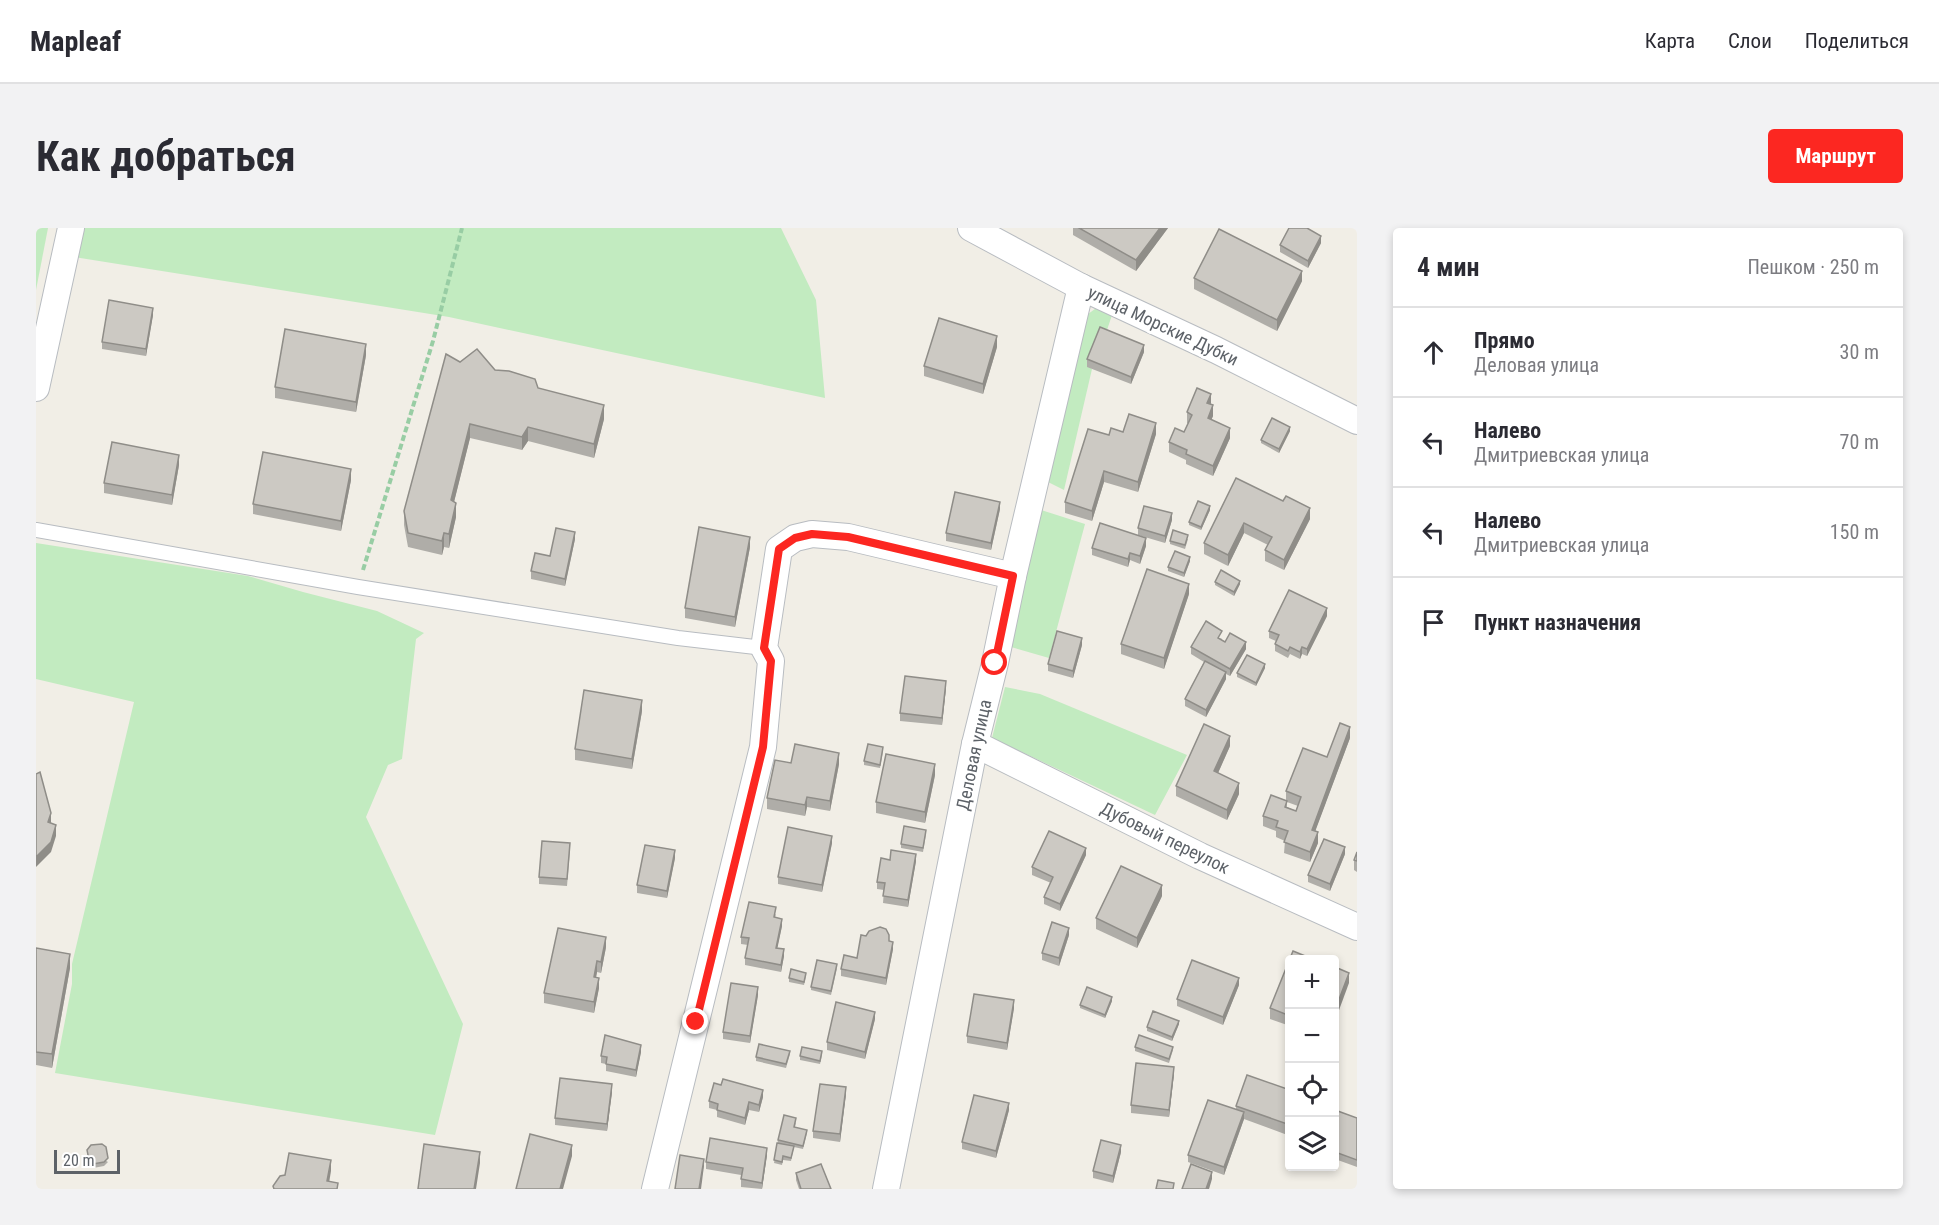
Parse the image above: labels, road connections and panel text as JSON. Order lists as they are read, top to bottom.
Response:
{
  "streets": {
    "street": ["улица Морские Дубки", "Деловая улица", "Дубовый переулок"]
  },
  "crossings": [
    ["улица Морские Дубки", "Деловая улица"],
    ["Деловая улица", "Дубовый переулок"]
  ],
  "scale_bar": "20 m",
  "page": {
    "header": "Mapleaf",
    "nav": ["Карта", "Слои", "Поделиться"],
    "buttons": "Маршрут",
    "title": "Как добраться",
    "heading": ["4 мин", "Пешком · 250 m"],
    "list": [
      ["Прямо", "Деловая улица", "30 m"],
      ["Налево", "Дмитриевская улица", "70 m"],
      ["Налево", "Дмитриевская улица", "150 m"],
      "Пункт назначения"
    ],
    "map_buttons": ["+", "−"],
    "scale": "20 m"
  }
}
